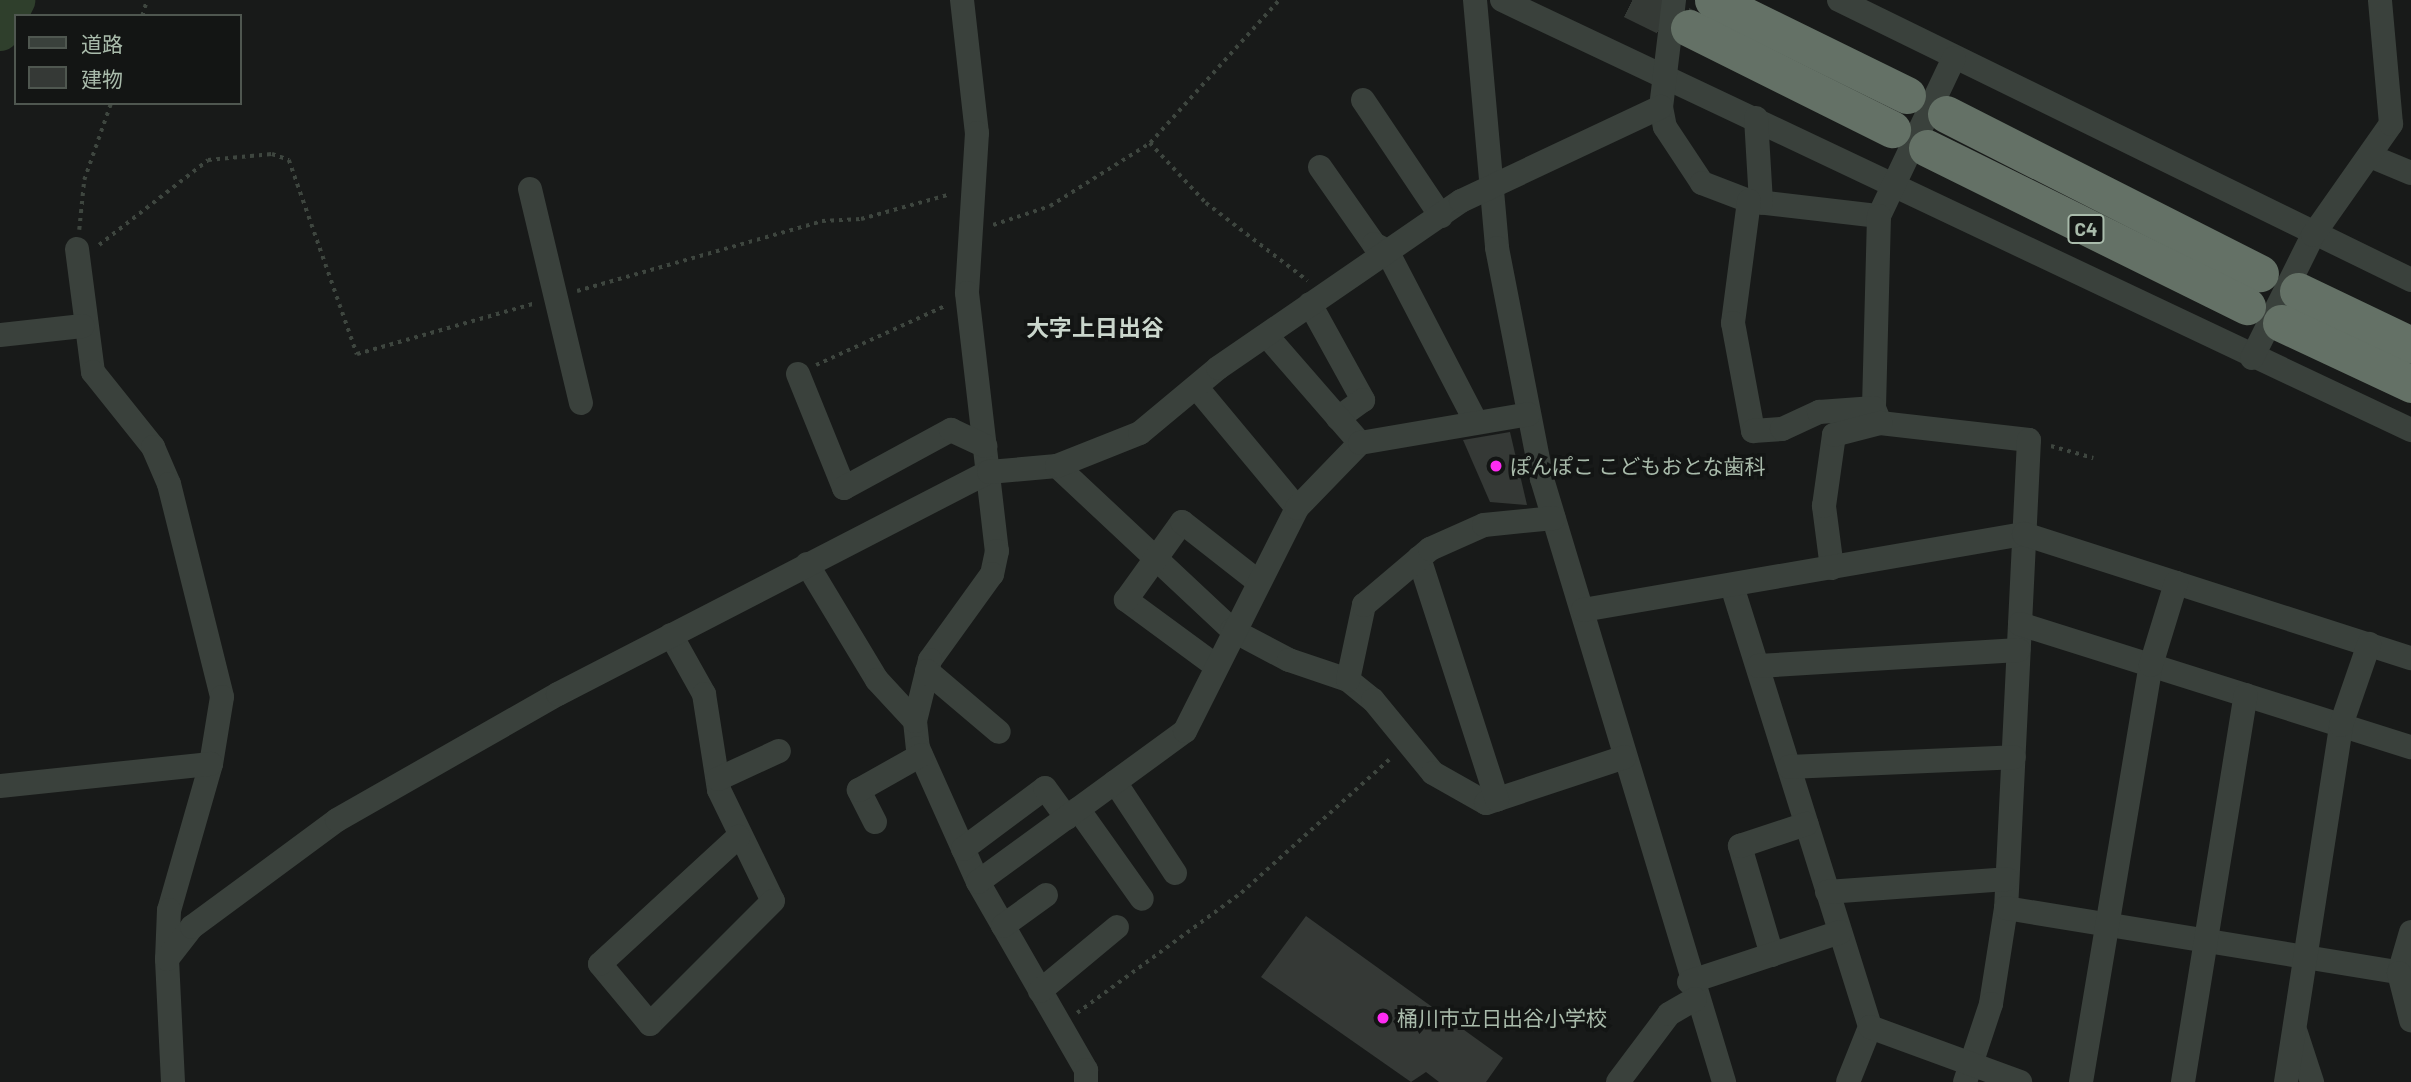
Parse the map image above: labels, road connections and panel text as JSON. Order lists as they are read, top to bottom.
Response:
{
  "streets": {
    "highway": ["C4"]
  },
  "districts": ["大字上日出谷"],
  "places": ["ぽんぽこ こどもおとな歯科", "桶川市立日出谷小学校"],
  "legend": ["道路", "建物"]
}
